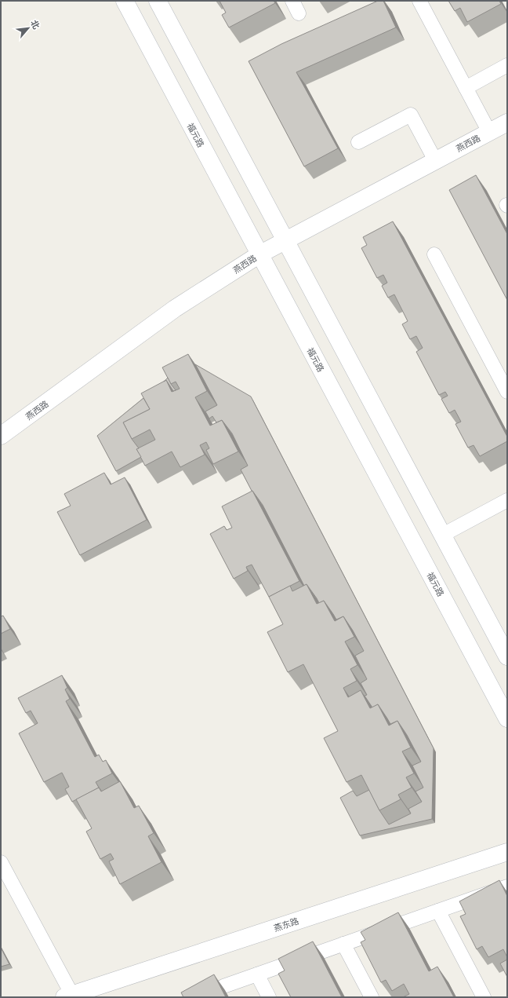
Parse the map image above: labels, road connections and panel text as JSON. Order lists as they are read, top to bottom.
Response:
{
  "streets": {
    "main road": ["福元路", "燕西路", "燕东路"]
  },
  "crossings": [
    ["福元路", "燕西路"]
  ],
  "north": "top right"
}
